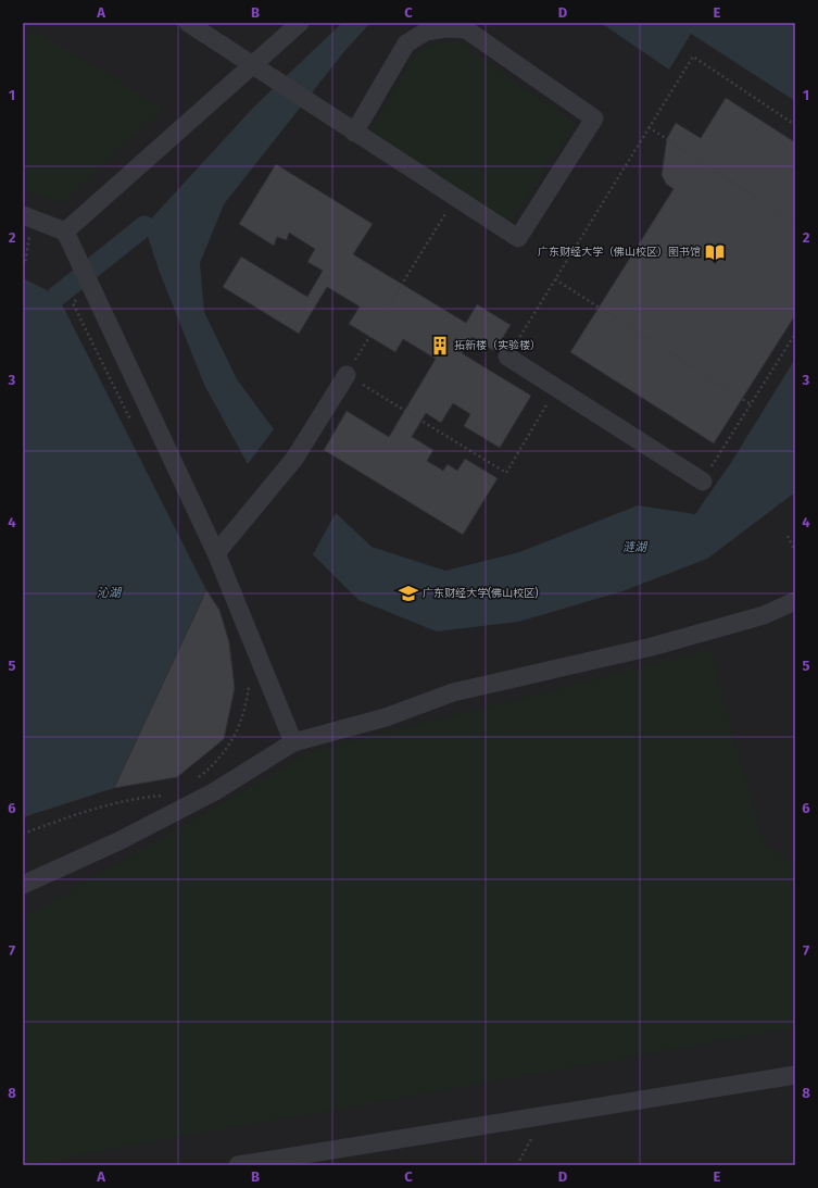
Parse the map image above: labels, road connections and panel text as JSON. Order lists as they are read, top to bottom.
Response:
{
  "water": ["涟湖", "沁湖"],
  "places": {
    "library": ["广东财经大学（佛山校区）图书馆"],
    "building": ["拓新楼（实验楼）"],
    "school or university": ["广东财经大学(佛山校区)"]
  },
  "grid": {
    "columns": [
      "A",
      "B",
      "C",
      "D",
      "E"
    ],
    "rows": [
      "1",
      "2",
      "3",
      "4",
      "5",
      "6",
      "7",
      "8"
    ]
  }
}
